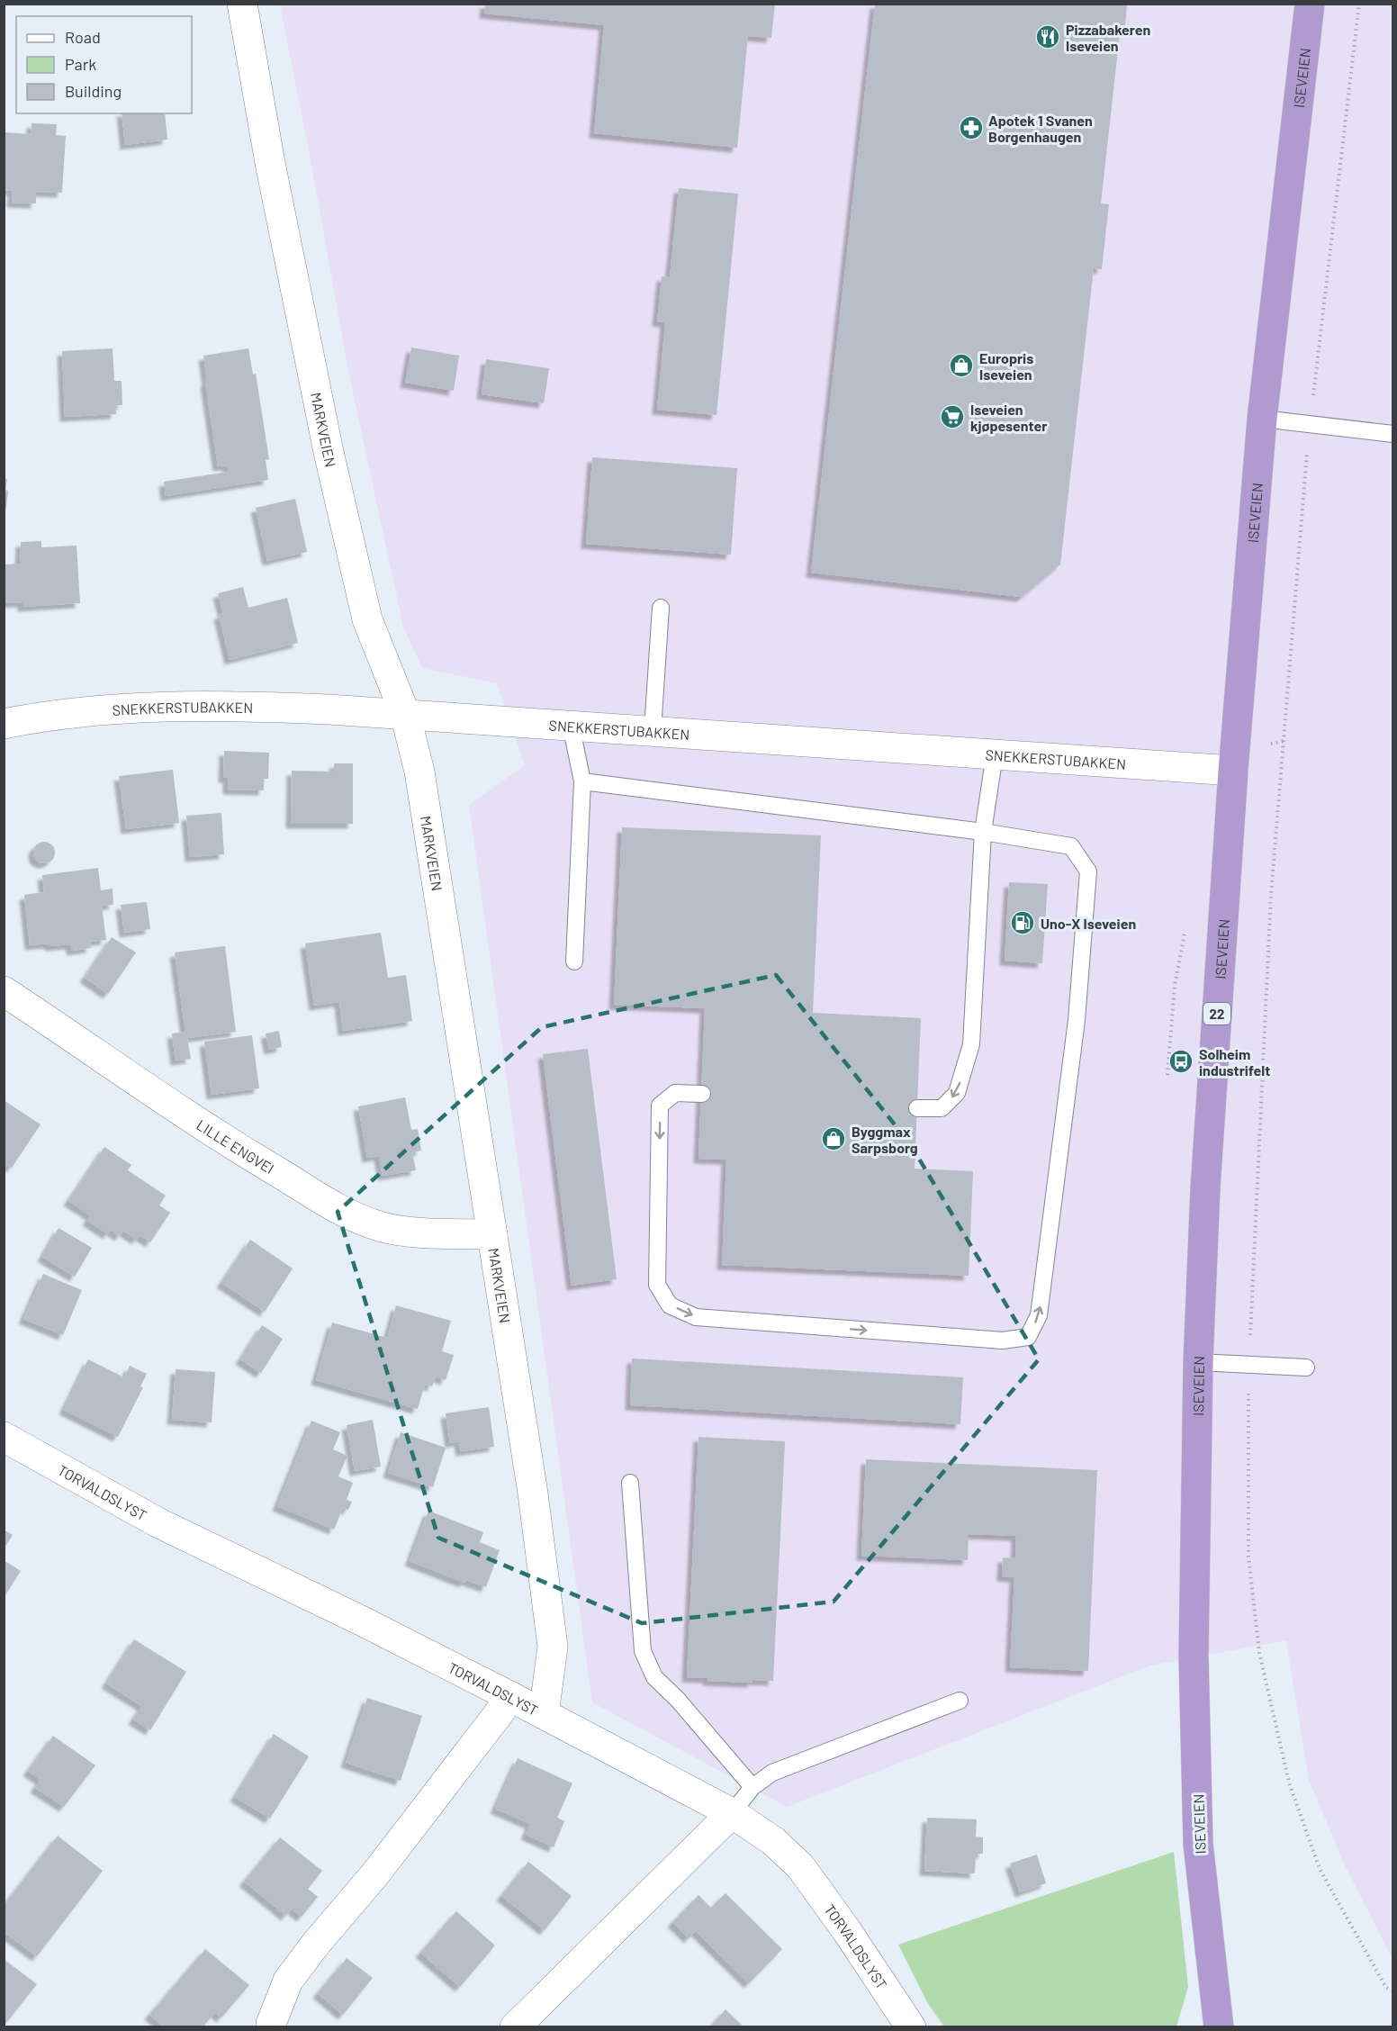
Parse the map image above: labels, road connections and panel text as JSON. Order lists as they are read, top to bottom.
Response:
{
  "streets": {
    "highway": ["ISEVEIEN", "22"],
    "street": [
      "MARKVEIEN",
      "SNEKKERSTUBAKKEN",
      "LILLE ENGVEI",
      "TORVALDSLYST"
    ]
  },
  "crossings": [
    ["ISEVEIEN", "SNEKKERSTUBAKKEN"],
    ["MARKVEIEN", "SNEKKERSTUBAKKEN"],
    ["MARKVEIEN", "LILLE ENGVEI"],
    ["MARKVEIEN", "TORVALDSLYST"]
  ],
  "places": {
    "restaurant": ["Pizzabakeren Iseveien"],
    "pharmacy": ["Apotek 1 Svanen Borgenhaugen"],
    "shop": ["Europris Iseveien", "Byggmax Sarpsborg"],
    "supermarket": ["Iseveien kjøpesenter"],
    "fuel station": ["Uno-X Iseveien"],
    "bus stop": ["Solheim industrifelt"]
  },
  "legend": ["Road", "Park", "Building"]
}
